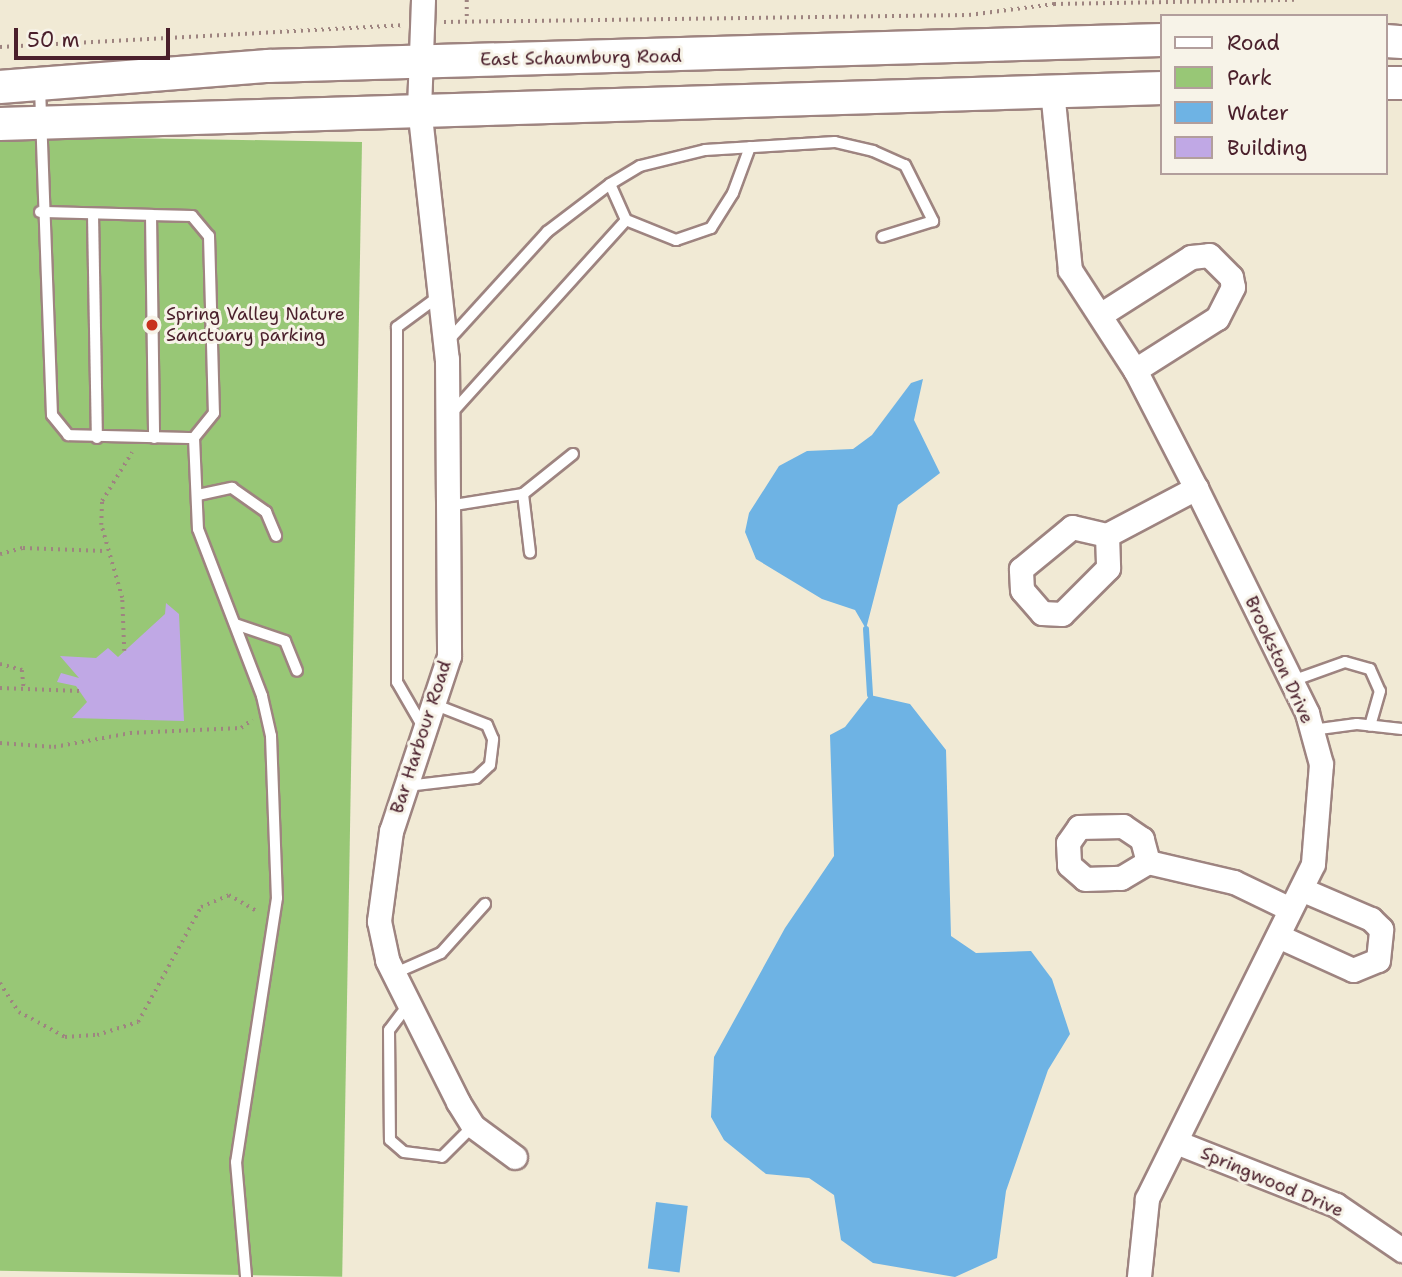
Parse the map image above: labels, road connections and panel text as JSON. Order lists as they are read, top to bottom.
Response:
{
  "streets": {
    "main road": ["East Schaumburg Road"],
    "street": ["Brookston Drive", "Bar Harbour Road", "Springwood Drive"]
  },
  "crossings": [
    ["East Schaumburg Road", "Bar Harbour Road"],
    ["Brookston Drive", "Springwood Drive"]
  ],
  "places": ["Spring Valley Nature Sanctuary parking"],
  "legend": [
    "Road",
    "Park",
    "Water",
    "Building"
  ],
  "scale_bar": "50 m"
}
